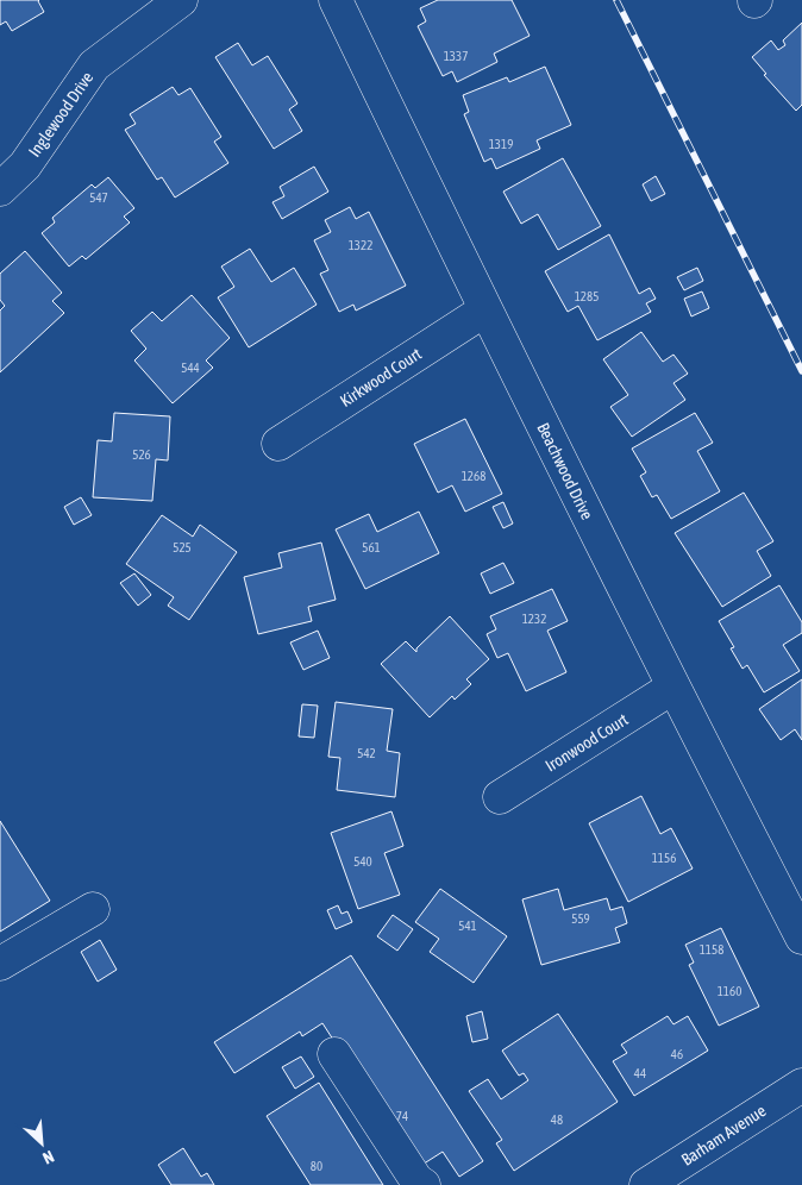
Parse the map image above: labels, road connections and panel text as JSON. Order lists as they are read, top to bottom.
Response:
{
  "streets": {
    "street": [
      "Inglewood Drive",
      "Kirkwood Court",
      "Beachwood Drive",
      "Ironwood Court",
      "Barham Avenue"
    ]
  },
  "crossings": [
    ["Kirkwood Court", "Beachwood Drive"],
    ["Beachwood Drive", "Ironwood Court"]
  ],
  "house_numbers": [
    "1337",
    "1319",
    "547",
    "1322",
    "1285",
    "544",
    "526",
    "1268",
    "525",
    "561",
    "1232",
    "542",
    "1156",
    "540",
    "559",
    "541",
    "1158",
    "1160",
    "46",
    "44",
    "74",
    "48",
    "80"
  ],
  "north": "bottom right"
}
